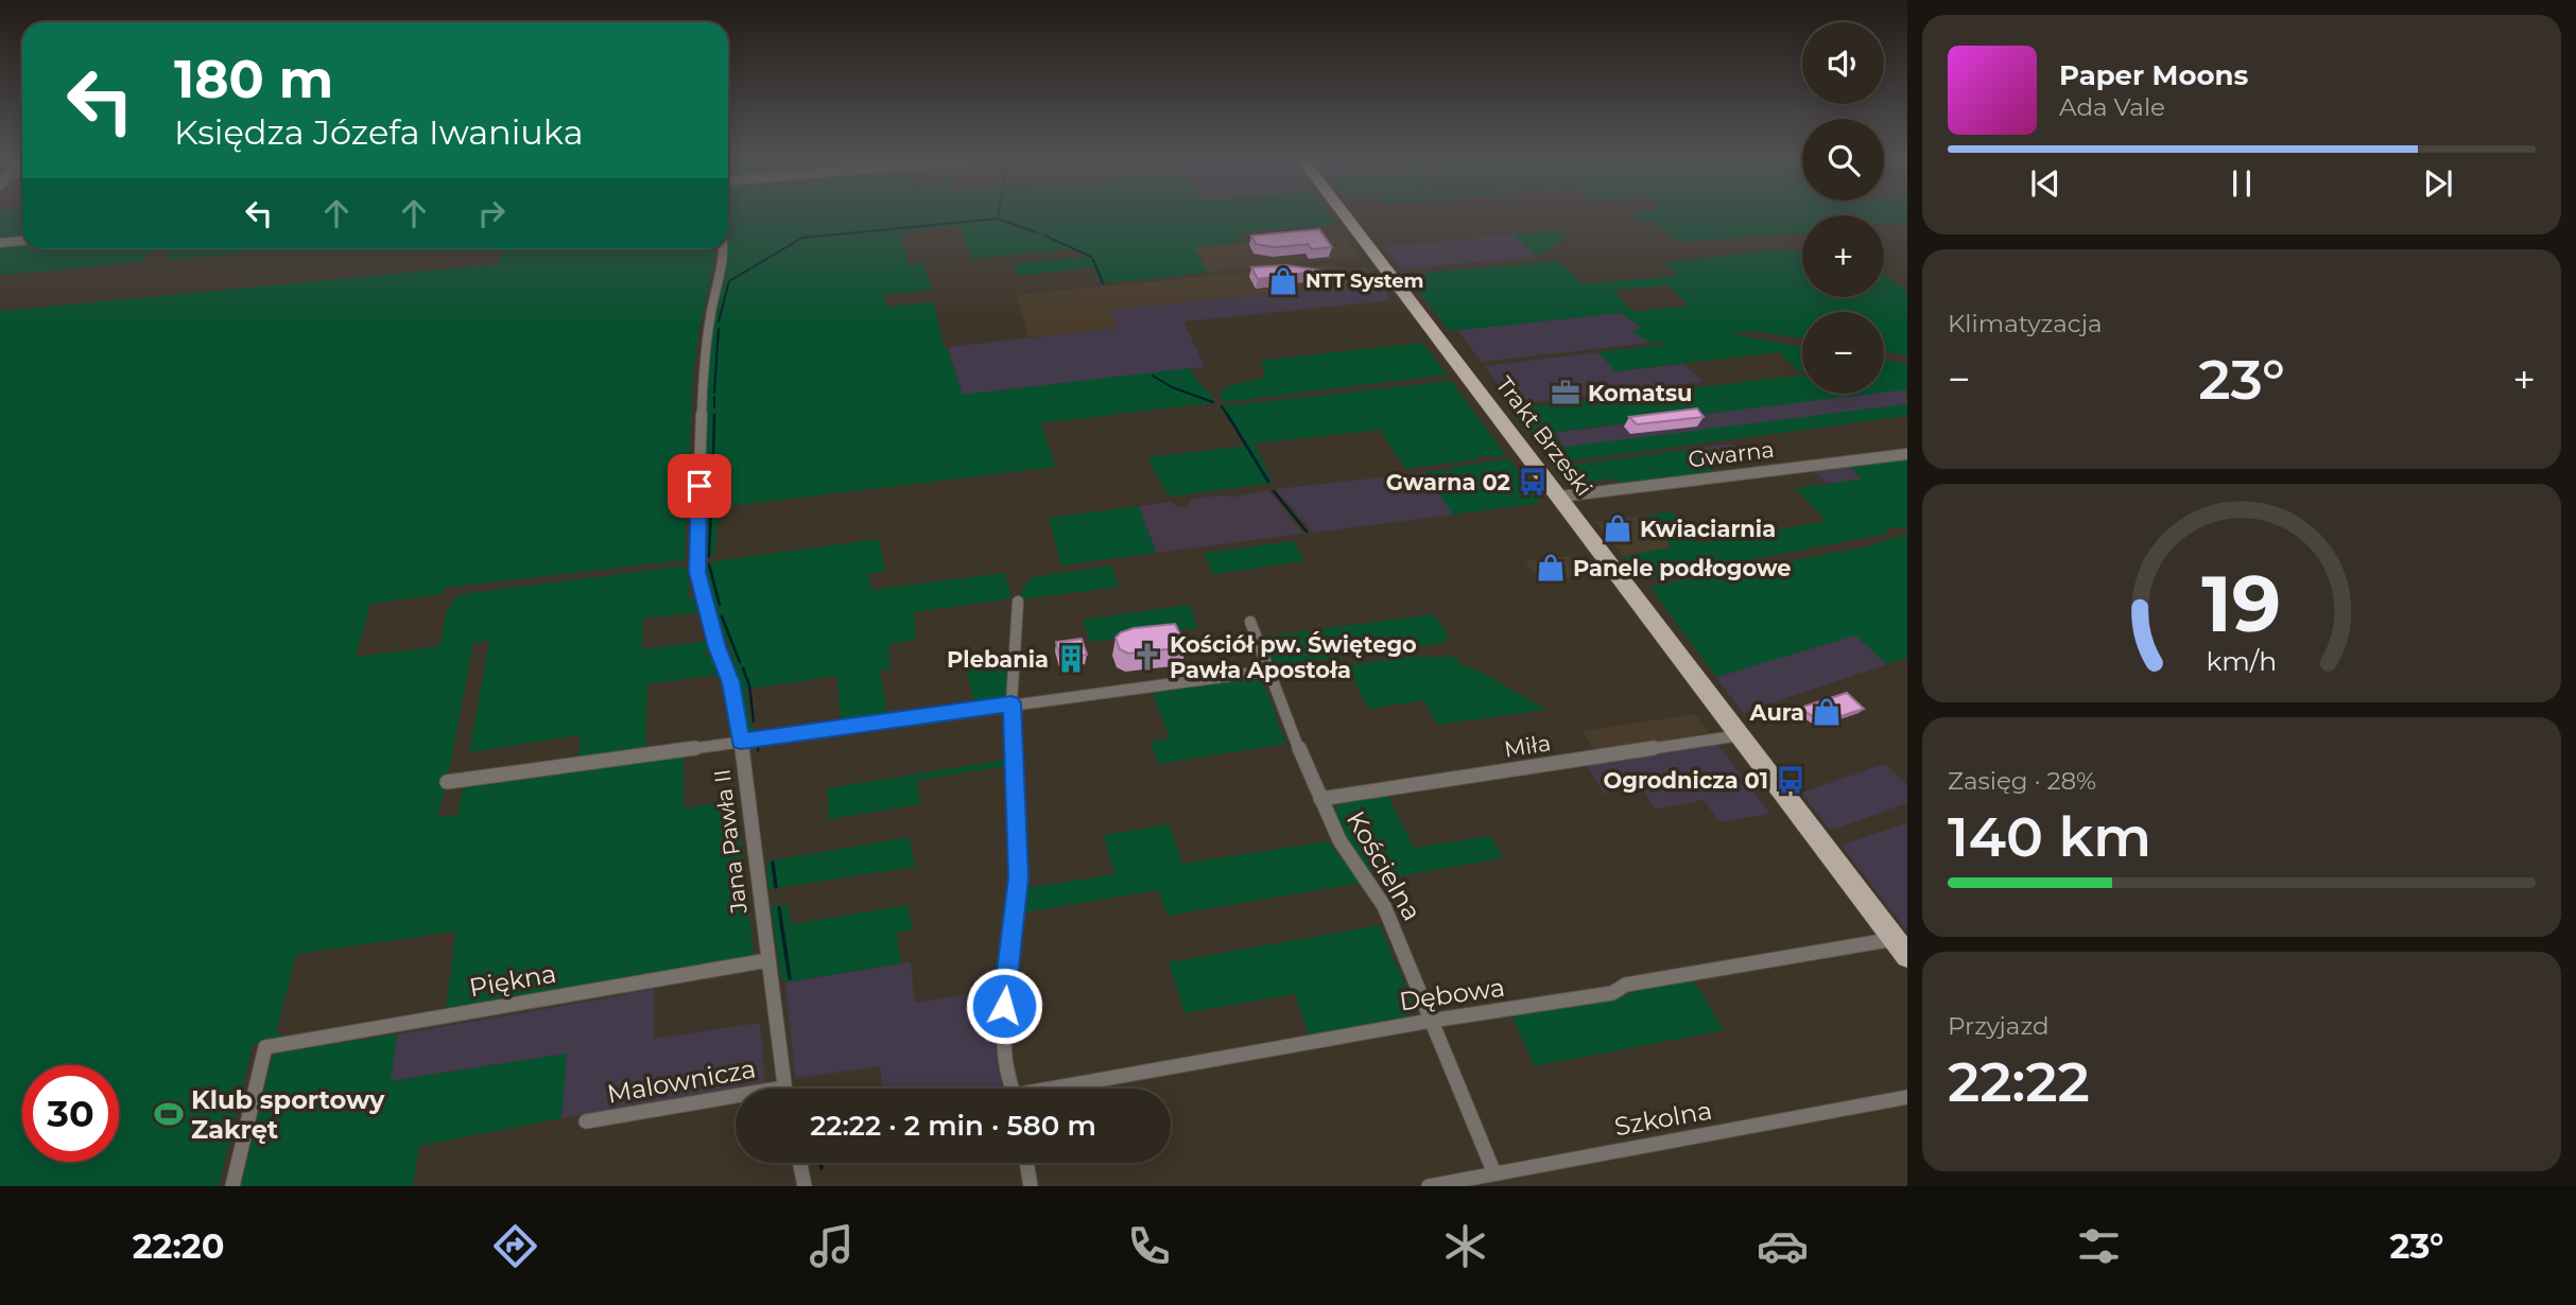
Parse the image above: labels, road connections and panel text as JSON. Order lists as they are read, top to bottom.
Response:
{
  "streets": {
    "main road": ["Trakt Brzeski"],
    "street": [
      "Gwarna",
      "Miła",
      "Jana Pawła II",
      "Kościelna",
      "Piękna",
      "Dębowa",
      "Malownicza",
      "Szkolna"
    ]
  },
  "crossings": [
    ["Trakt Brzeski", "Gwarna"],
    ["Trakt Brzeski", "Miła"],
    ["Trakt Brzeski", "Dębowa"],
    ["Miła", "Kościelna"],
    ["Jana Pawła II", "Piękna"],
    ["Kościelna", "Dębowa"],
    ["Kościelna", "Szkolna"]
  ],
  "places": {
    "shop": [
      "NTT System",
      "Kwiaciarnia",
      "Panele podłogowe",
      "Aura"
    ],
    "office": ["Komatsu"],
    "bus stop": ["Gwarna 02", "Ogrodnicza 01"],
    "church": ["Kościół pw. Świętego Pawła Apostoła"],
    "building": ["Plebania"],
    "sports": ["Klub sportowy Zakręt"]
  },
  "page": {
    "map_buttons": ["+", "−"],
    "turn": ["180 m", "Księdza Józefa Iwaniuka"],
    "song": ["Paper Moons", "Ada Vale"],
    "tile": [
      "Klimatyzacja",
      ["Zasięg · 28%", "140 km"],
      ["Przyjazd", "22:22"]
    ],
    "heat": ["−", "23°", "+"],
    "limit": "30",
    "trip": "22:22 · 2 min · 580 m",
    "tabs": ["22:20", "23°"],
    "gauge": ["19", "km/h"]
  }
}
